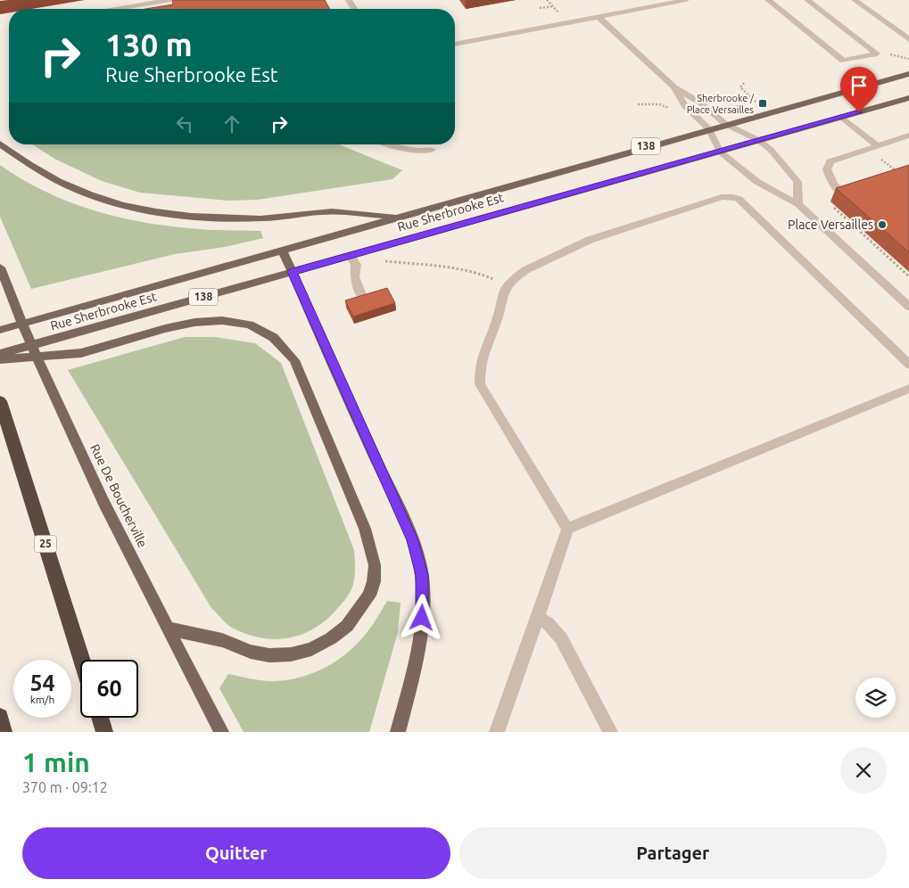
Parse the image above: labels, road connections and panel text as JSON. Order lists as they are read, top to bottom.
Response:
{
  "streets": {
    "highway": ["25"],
    "main road": ["138", "Rue Sherbrooke Est", "Rue De Boucherville"]
  },
  "places": {
    "transit": ["Sherbrooke / Place Versailles"],
    "other": ["Place Versailles"]
  },
  "page": {
    "turn": ["130 m", "Rue Sherbrooke Est"],
    "speed": "54 km/h",
    "limit": "60",
    "heading": ["1 min", "370 m · 09:12"],
    "buttons": ["Quitter", "Partager"]
  }
}
